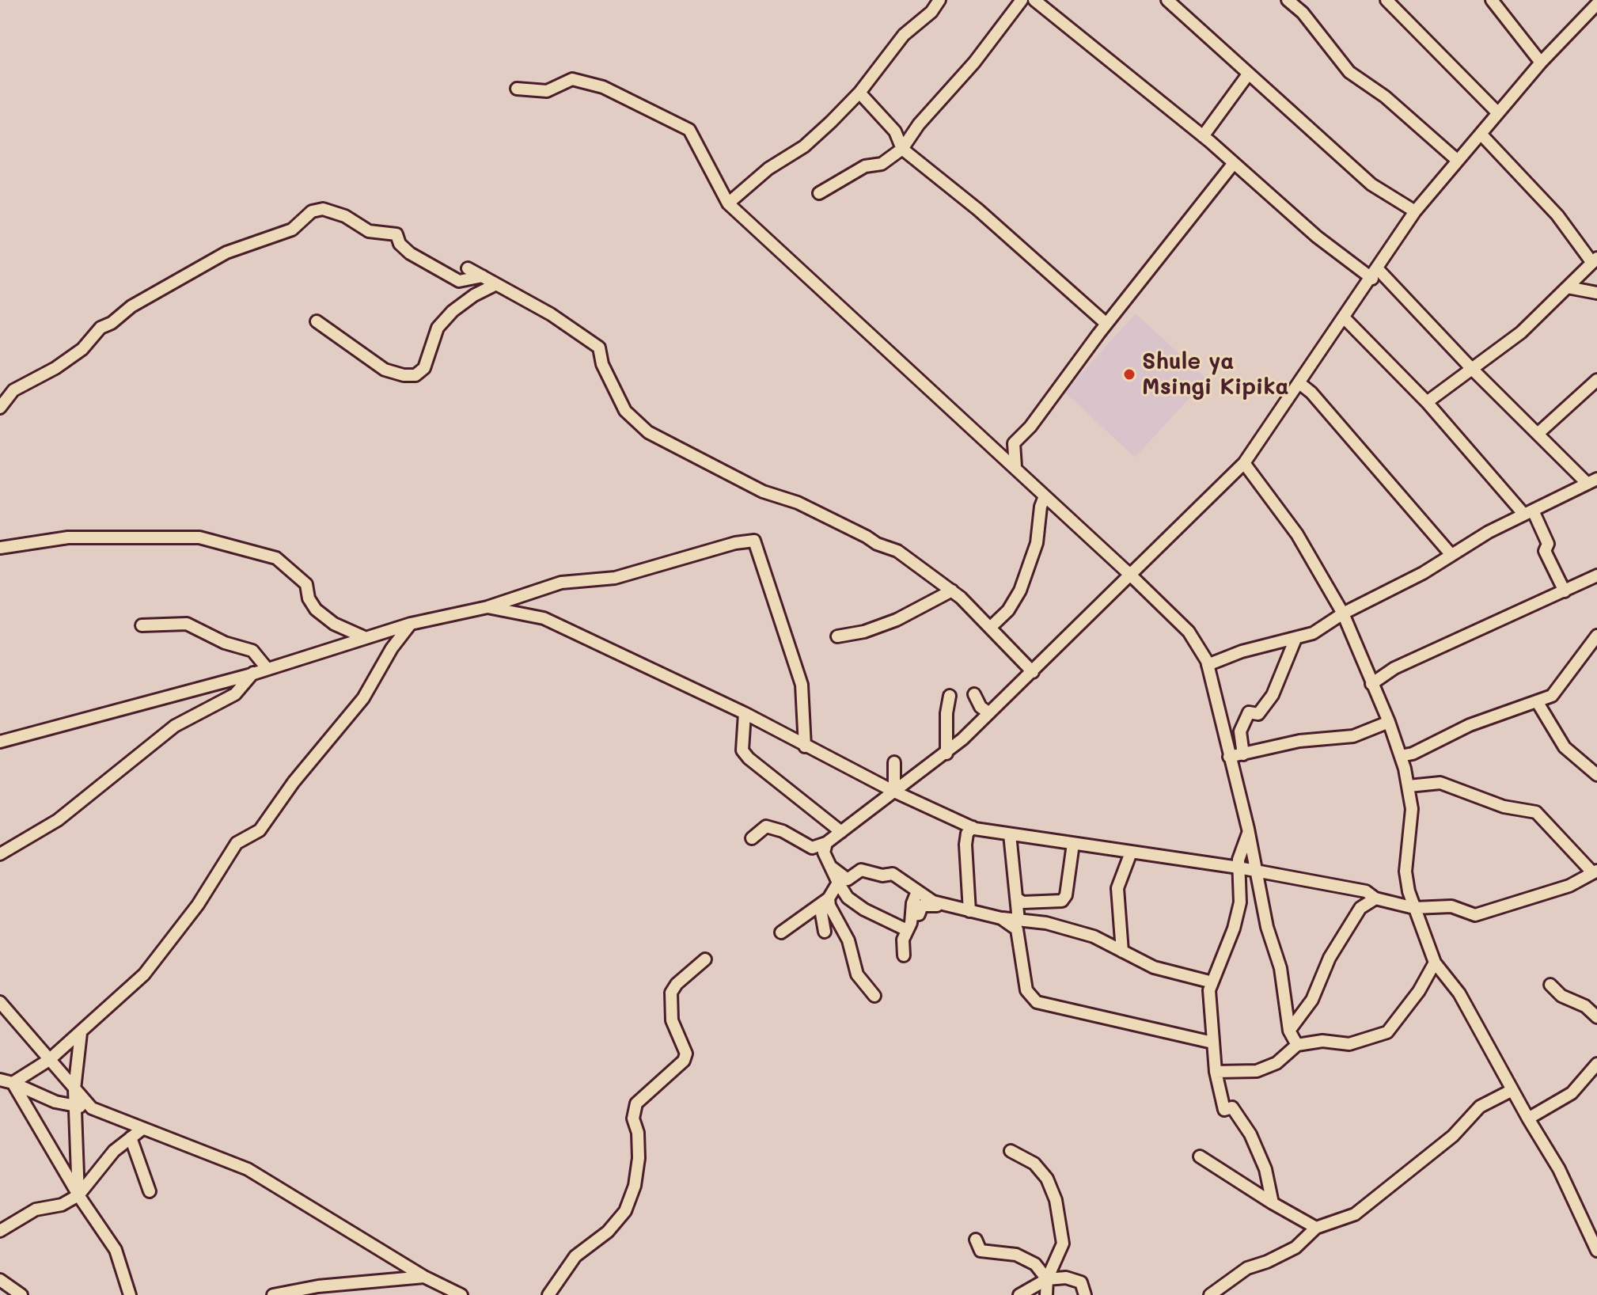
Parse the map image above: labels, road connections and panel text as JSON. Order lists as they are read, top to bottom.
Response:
{
  "places": ["Shule ya Msingi Kipika"]
}
